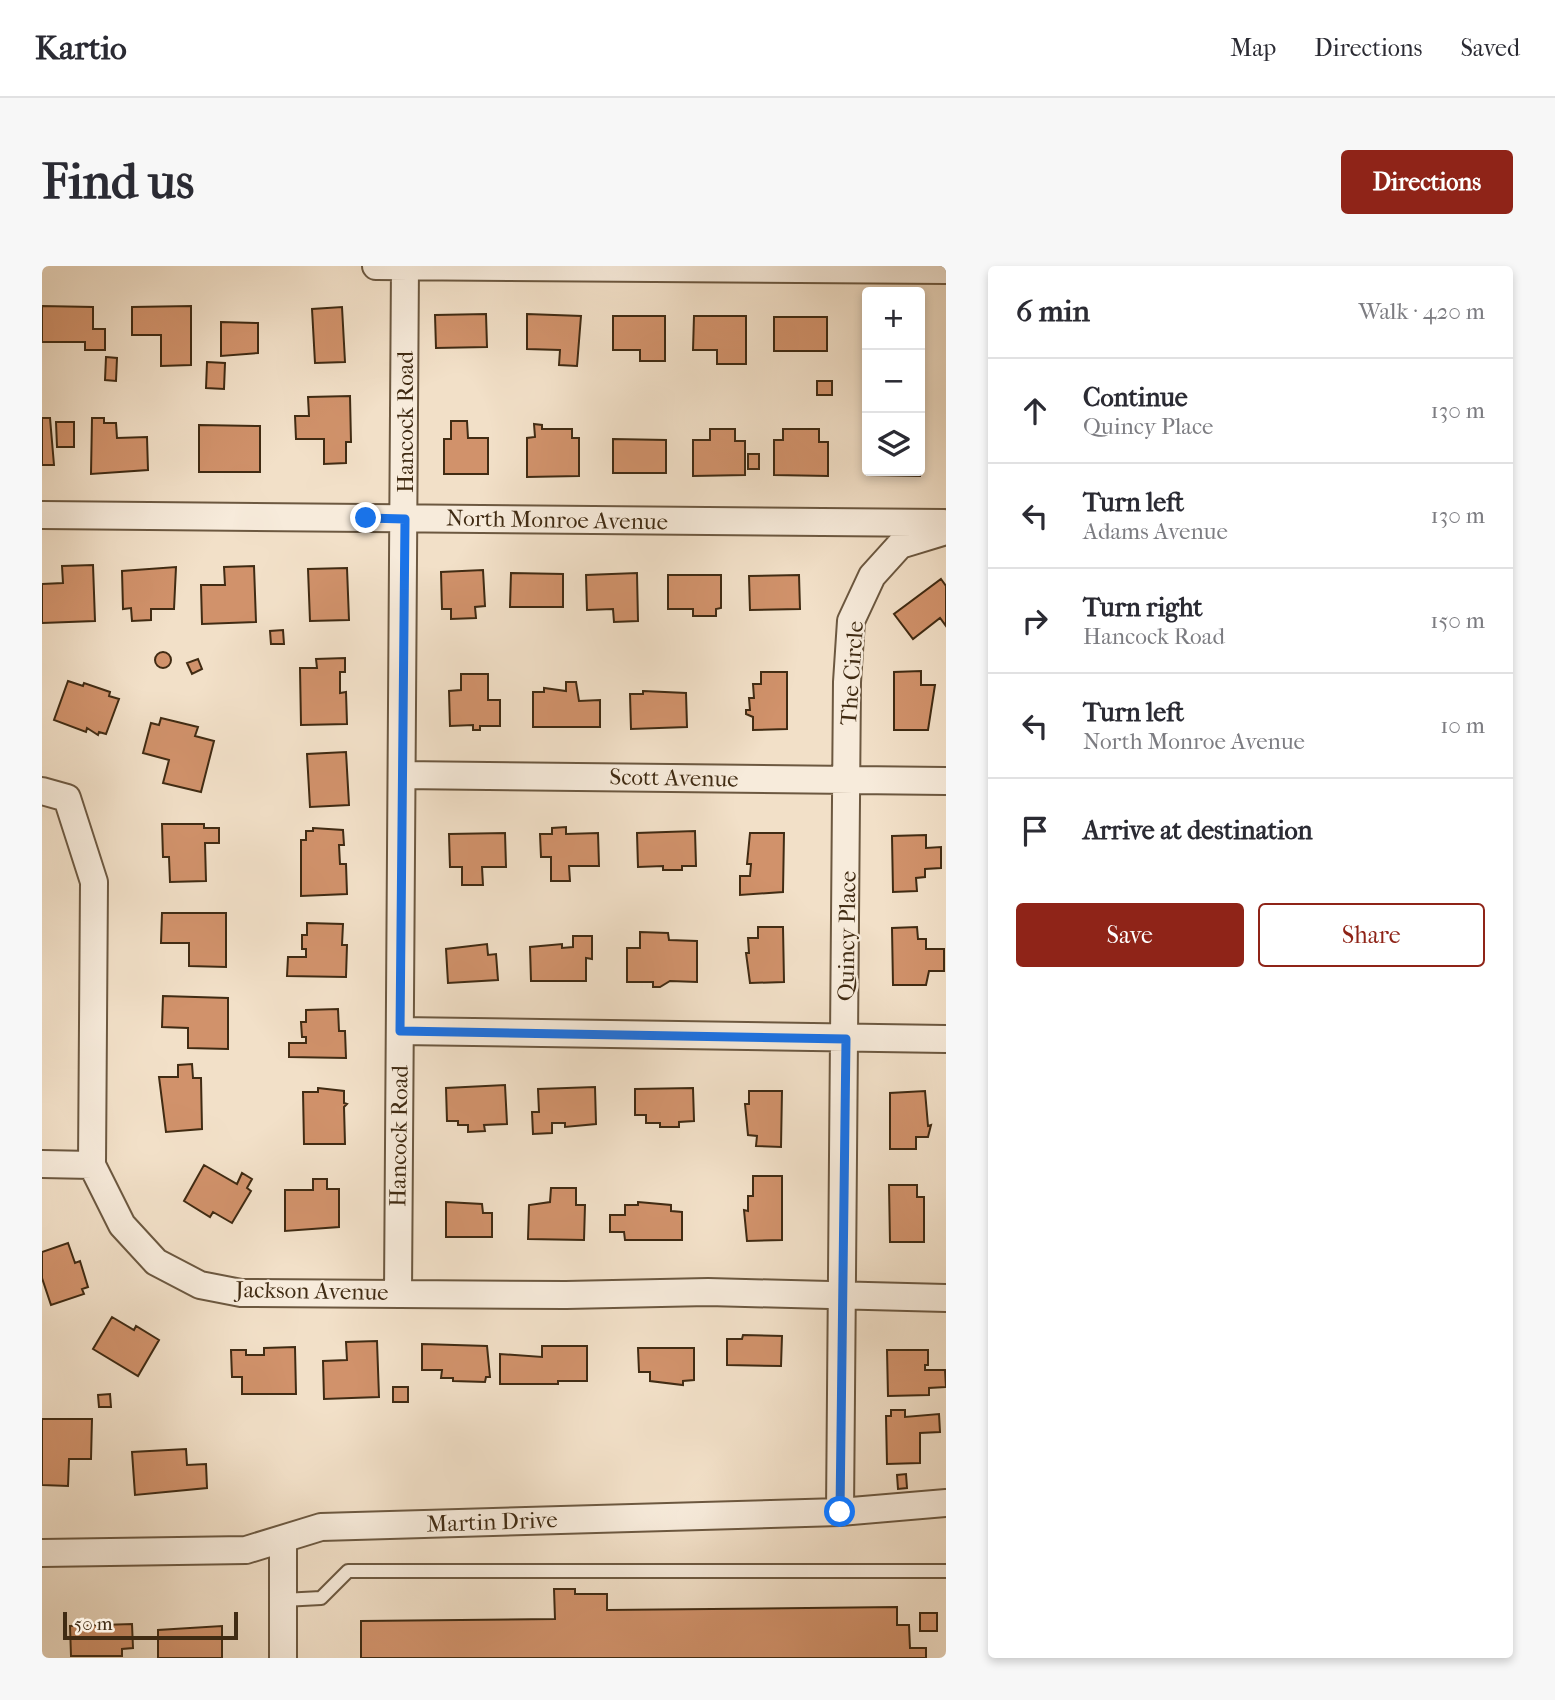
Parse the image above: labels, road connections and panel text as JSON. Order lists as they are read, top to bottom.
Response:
{
  "streets": {
    "street": [
      "Hancock Road",
      "North Monroe Avenue",
      "The Circle",
      "Scott Avenue",
      "Quincy Place",
      "Jackson Avenue",
      "Martin Drive"
    ]
  },
  "crossings": [
    ["Hancock Road", "North Monroe Avenue"],
    ["Hancock Road", "Scott Avenue"],
    ["Hancock Road", "Jackson Avenue"],
    ["The Circle", "Scott Avenue"],
    ["The Circle", "Quincy Place"],
    ["Scott Avenue", "Quincy Place"],
    ["Quincy Place", "Jackson Avenue"],
    ["Quincy Place", "Martin Drive"]
  ],
  "scale_bar": "50 m",
  "page": {
    "header": "Kartio",
    "nav": ["Map", "Directions", "Saved"],
    "buttons": [
      "Directions",
      ["Save", "Share"]
    ],
    "title": "Find us",
    "heading": ["6 min", "Walk · 420 m"],
    "map_buttons": ["+", "−"],
    "list": [
      ["Continue", "Quincy Place", "130 m"],
      ["Turn left", "Adams Avenue", "130 m"],
      ["Turn right", "Hancock Road", "150 m"],
      ["Turn left", "North Monroe Avenue", "10 m"],
      "Arrive at destination"
    ],
    "scale": "50 m"
  }
}
